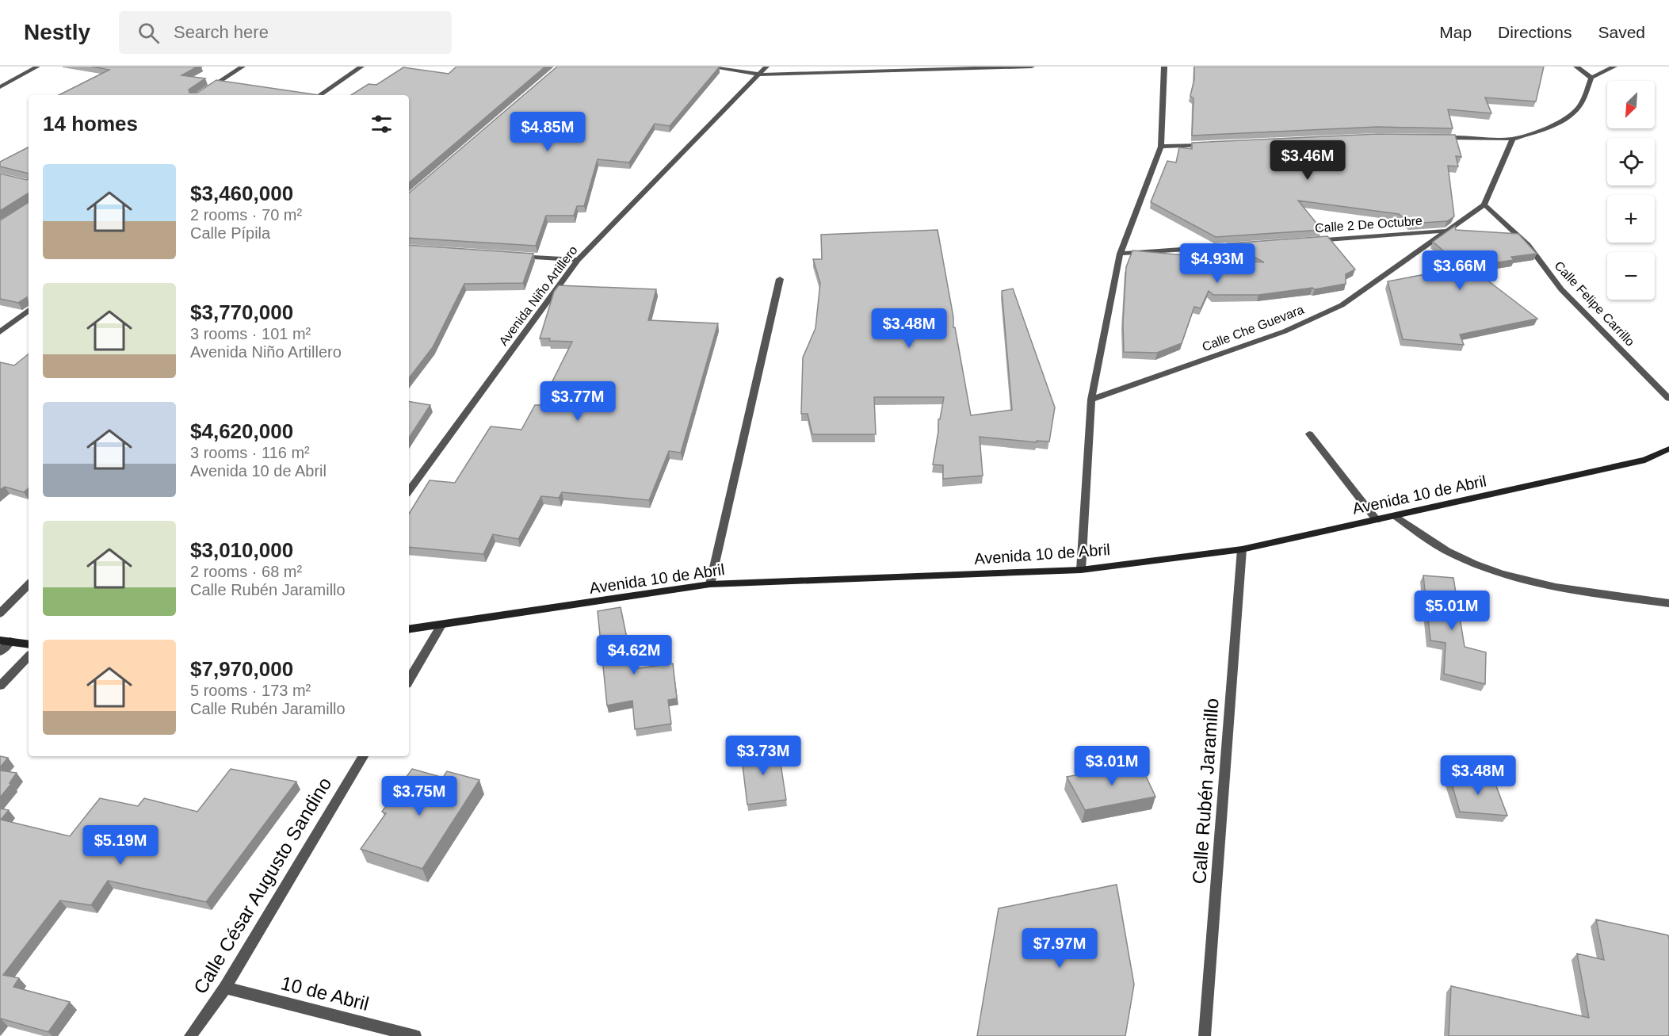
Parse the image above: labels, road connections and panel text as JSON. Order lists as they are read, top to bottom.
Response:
{
  "streets": {
    "street": [
      "Calle 2 De Octubre",
      "Avenida Niño Artillero",
      "Calle Felipe Carrillo",
      "Calle Che Guevara",
      "Avenida 10 de Abril",
      "Calle Rubén Jaramillo",
      "Calle César Augusto Sandino",
      "10 de Abril"
    ]
  },
  "crossings": [
    ["Calle 2 De Octubre", "Calle Che Guevara"],
    ["Calle Felipe Carrillo", "Calle Che Guevara"],
    ["Avenida 10 de Abril", "Calle Rubén Jaramillo"],
    ["Calle César Augusto Sandino", "10 de Abril"]
  ],
  "north": "bottom left",
  "page": {
    "header": "Nestly",
    "search": "Search here",
    "nav": ["Map", "Directions", "Saved"],
    "map_buttons": ["+", "−"],
    "heading": "14 homes",
    "price": [
      "$4.85M",
      "$3.46M",
      "$4.93M",
      "$3.66M",
      "$3.48M",
      "$3.77M",
      "$5.01M",
      "$4.62M",
      "$3.73M",
      "$3.01M",
      "$3.48M",
      "$3.75M",
      "$5.19M",
      "$7.97M"
    ],
    "list": [
      {
        "name": "$3,460,000",
        "note": "2 rooms · 70 m² · Calle Pípila"
      },
      {
        "name": "$3,770,000",
        "note": "3 rooms · 101 m² · Avenida Niño Artillero"
      },
      {
        "name": "$4,620,000",
        "note": "3 rooms · 116 m² · Avenida 10 de Abril"
      },
      {
        "name": "$3,010,000",
        "note": "2 rooms · 68 m² · Calle Rubén Jaramillo"
      },
      {
        "name": "$7,970,000",
        "note": "5 rooms · 173 m² · Calle Rubén Jaramillo"
      }
    ]
  }
}
